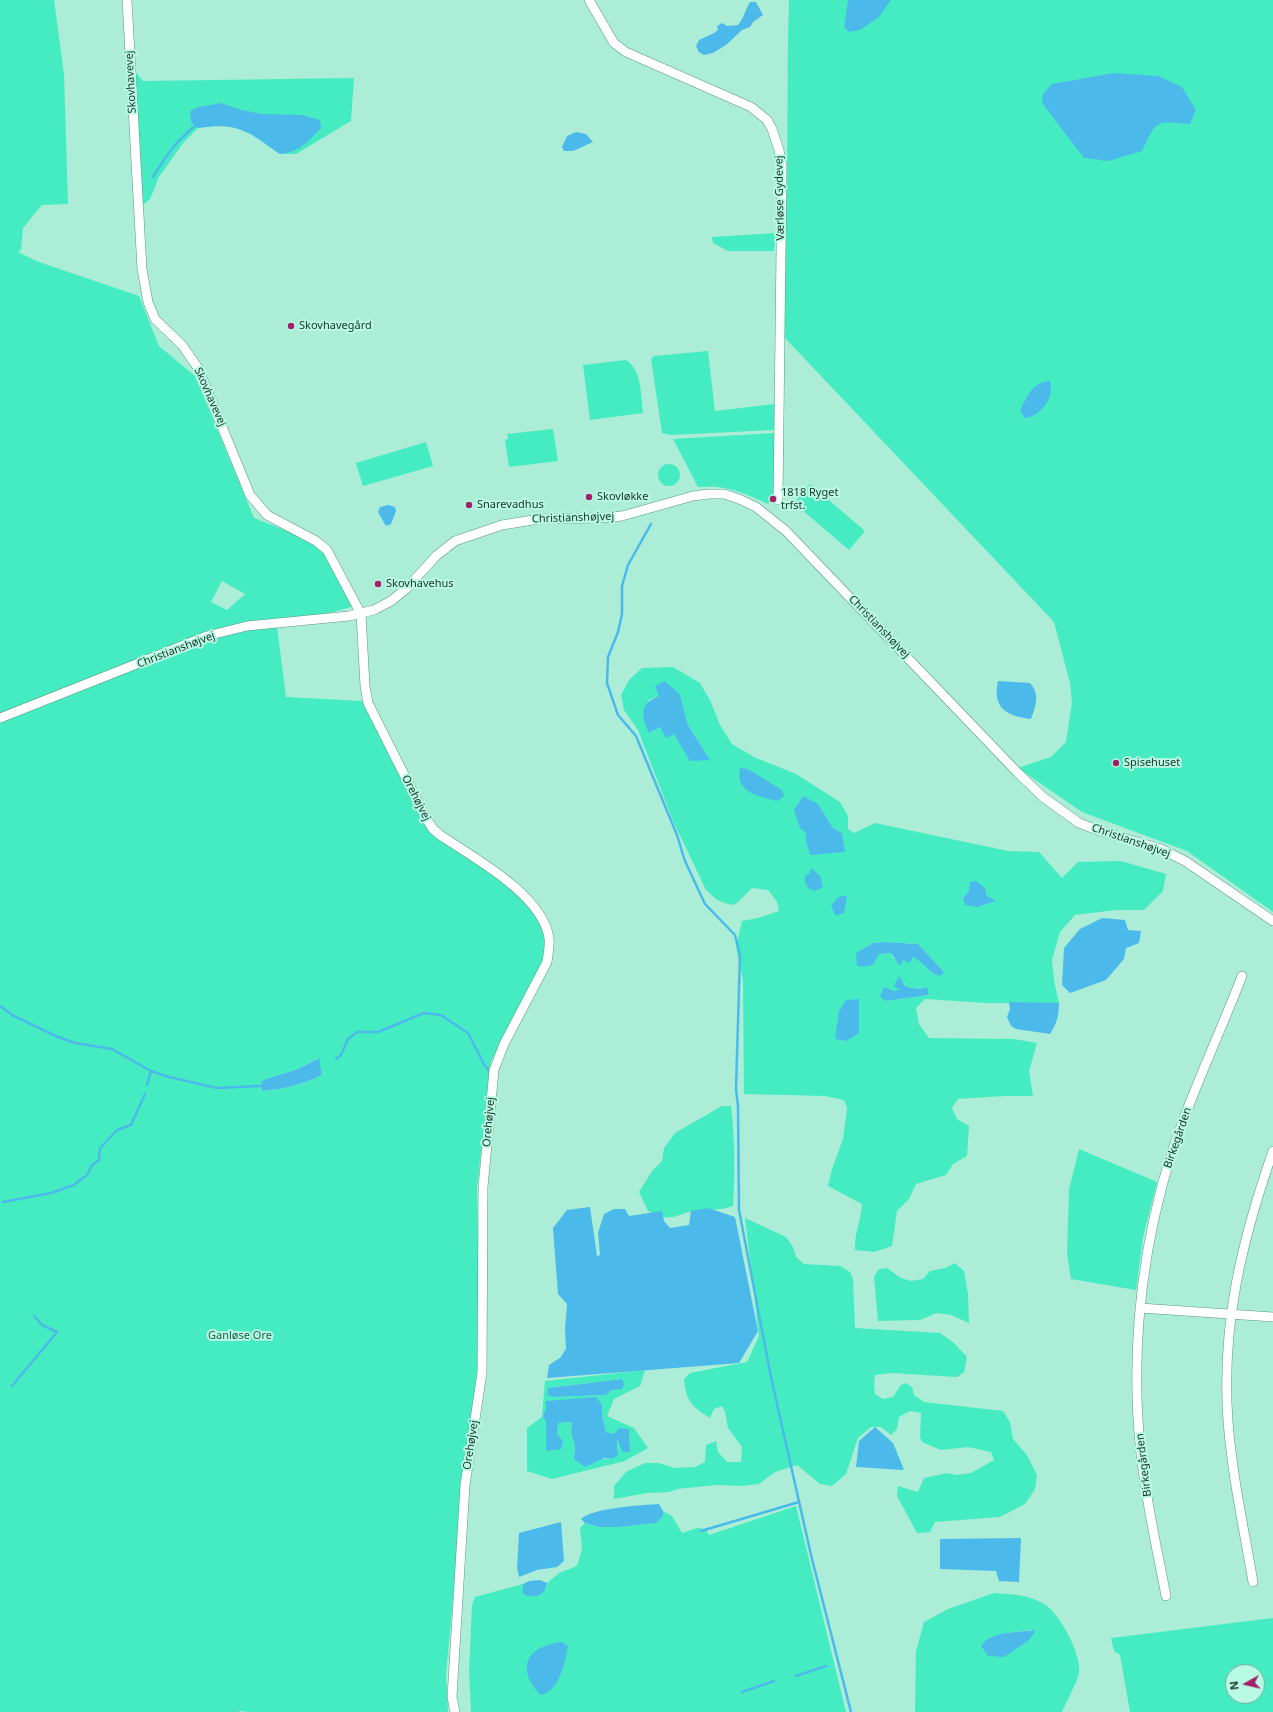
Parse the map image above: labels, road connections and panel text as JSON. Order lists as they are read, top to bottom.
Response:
{
  "streets": {
    "street": [
      "Skovhavevej",
      "Værløse Gydevej",
      "Christianshøjvej",
      "Orehøjvej",
      "Birkegården"
    ]
  },
  "crossings": [
    ["Skovhavevej", "Christianshøjvej"],
    ["Skovhavevej", "Orehøjvej"],
    ["Christianshøjvej", "Orehøjvej"]
  ],
  "parks": ["Ganløse Ore"],
  "places": [
    "Skovhavegård",
    "Skovløkke",
    "1818 Ryget trfst.",
    "Snarevadhus",
    "Skovhavehus",
    "Spisehuset"
  ],
  "north": "left"
}
